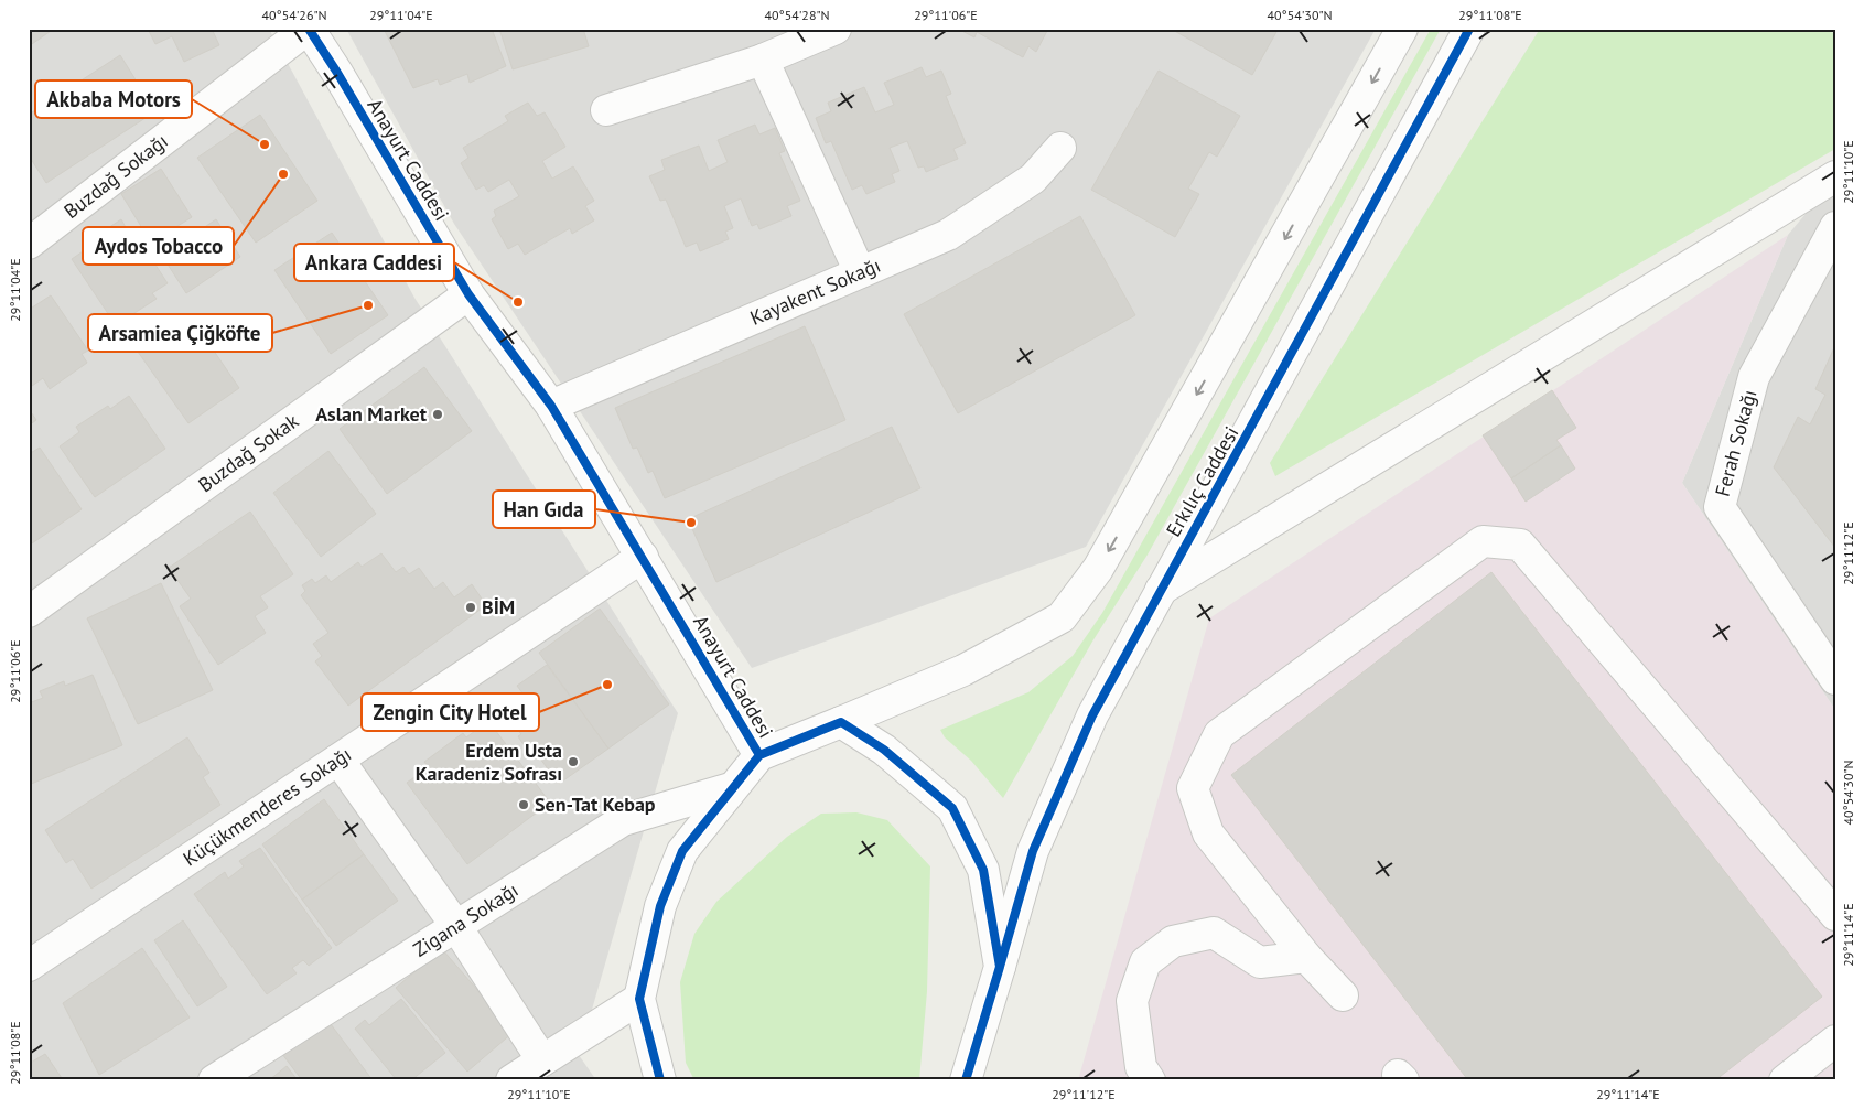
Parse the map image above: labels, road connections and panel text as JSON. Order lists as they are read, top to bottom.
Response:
{
  "streets": {
    "street": [
      "Anayurt Caddesi",
      "Buzdağ Sokağı",
      "Kayakent Sokağı",
      "Ferah Sokağı",
      "Buzdağ Sokak",
      "Erkılıç Caddesi",
      "Küçükmenderes Sokağı",
      "Zigana Sokağı"
    ]
  },
  "crossings": [
    ["Anayurt Caddesi", "Buzdağ Sokağı"],
    ["Anayurt Caddesi", "Kayakent Sokağı"],
    ["Anayurt Caddesi", "Buzdağ Sokak"],
    ["Anayurt Caddesi", "Küçükmenderes Sokağı"]
  ],
  "places": [
    "Akbaba Motors",
    "Aydos Tobacco",
    "Ankara Caddesi",
    "Arsamiea Çiğköfte",
    "Aslan Market",
    "Han Gıda",
    "BİM",
    "Zengin City Hotel",
    "Erdem Usta Karadeniz Sofrası",
    "Sen-Tat Kebap"
  ],
  "coordinates": [
    "40°54'26\"N",
    "29°11'04\"E",
    "40°54'28\"N",
    "29°11'06\"E",
    "40°54'30\"N",
    "29°11'08\"E",
    "29°11'10\"E",
    "29°11'12\"E",
    "29°11'14\"E"
  ]
}
